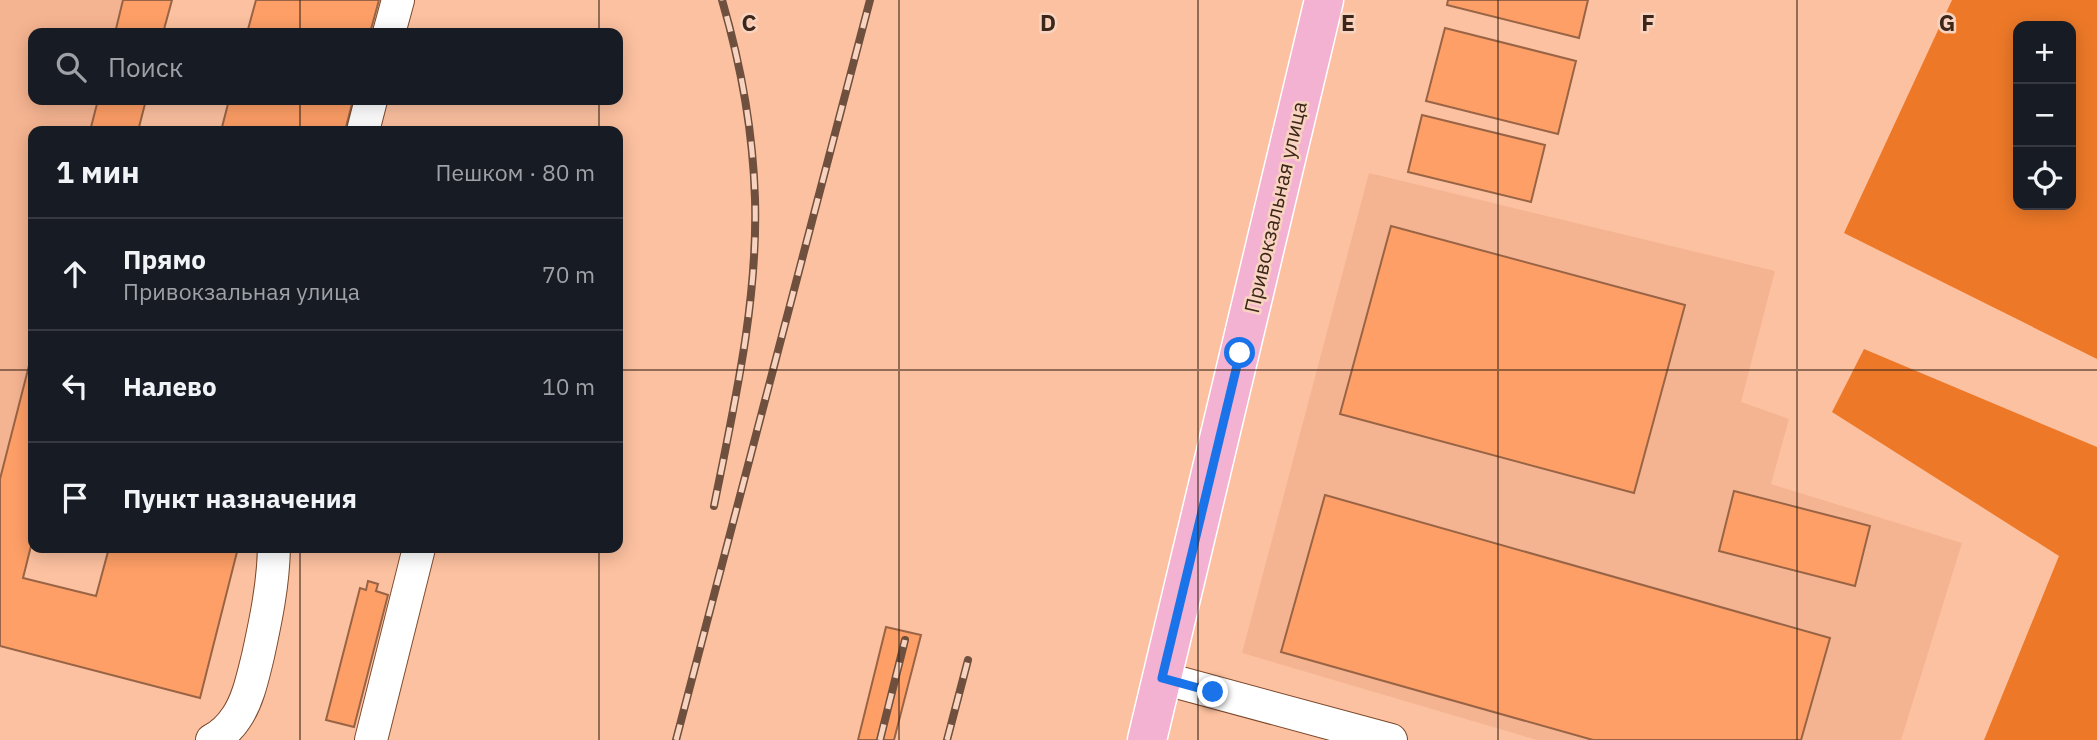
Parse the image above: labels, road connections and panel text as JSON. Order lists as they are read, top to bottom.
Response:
{
  "streets": {
    "main road": ["Привокзальная улица"]
  },
  "page": {
    "map_buttons": ["+", "−"],
    "search": "Поиск",
    "heading": ["1 мин", "Пешком · 80 m"],
    "list": [
      ["Прямо", "Привокзальная улица", "70 m"],
      ["Налево", "10 m"],
      "Пункт назначения"
    ]
  },
  "grid": {
    "columns": [
      "C",
      "D",
      "E",
      "F",
      "G"
    ]
  }
}
